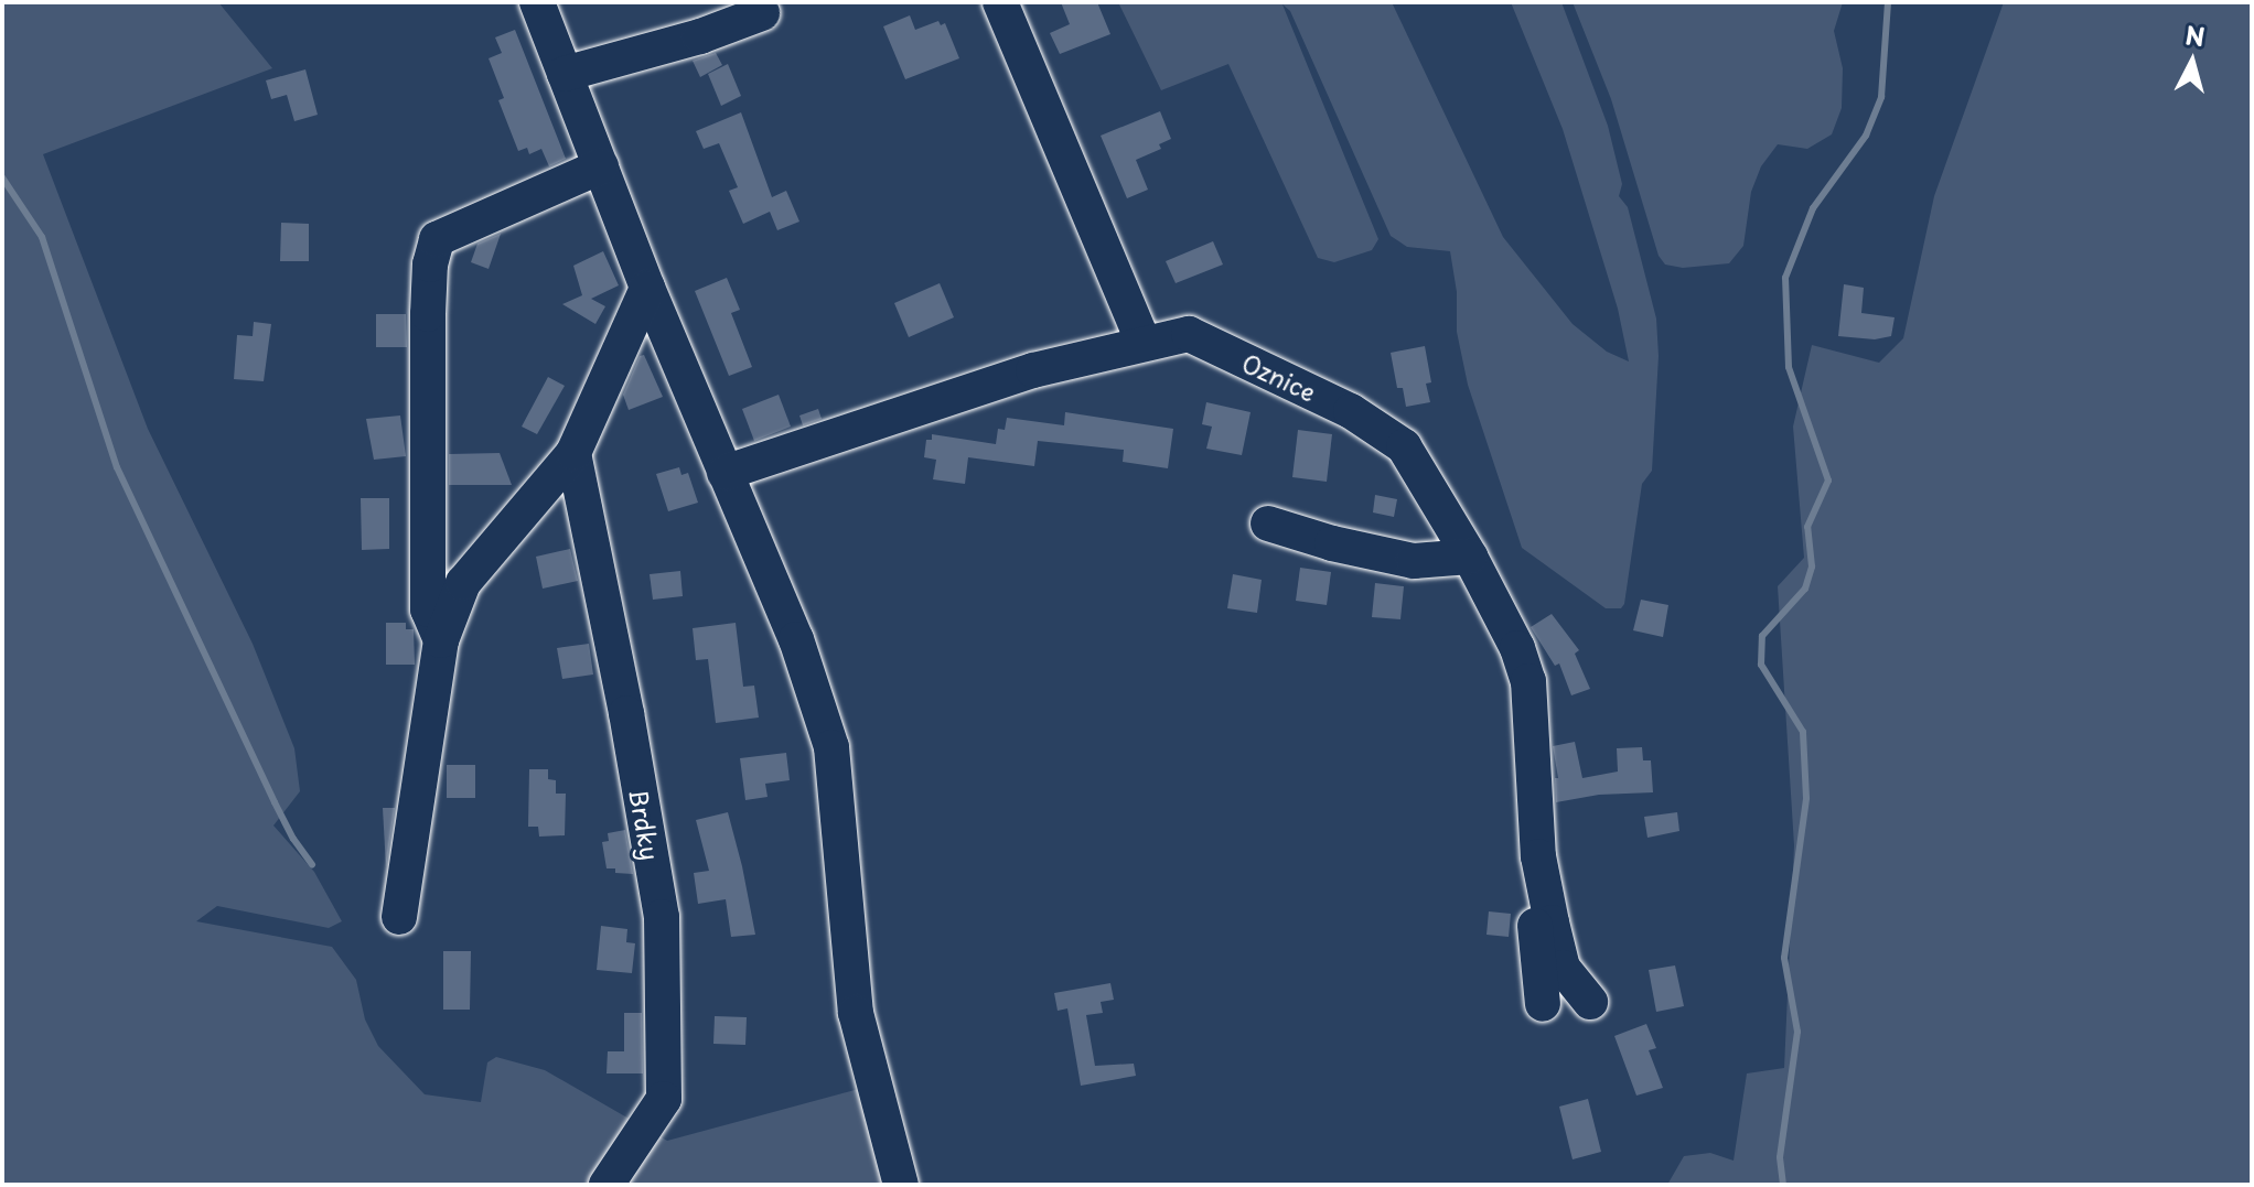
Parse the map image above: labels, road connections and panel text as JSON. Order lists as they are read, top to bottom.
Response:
{
  "streets": {
    "street": ["Oznice", "Brdky"]
  },
  "north": "top"
}
